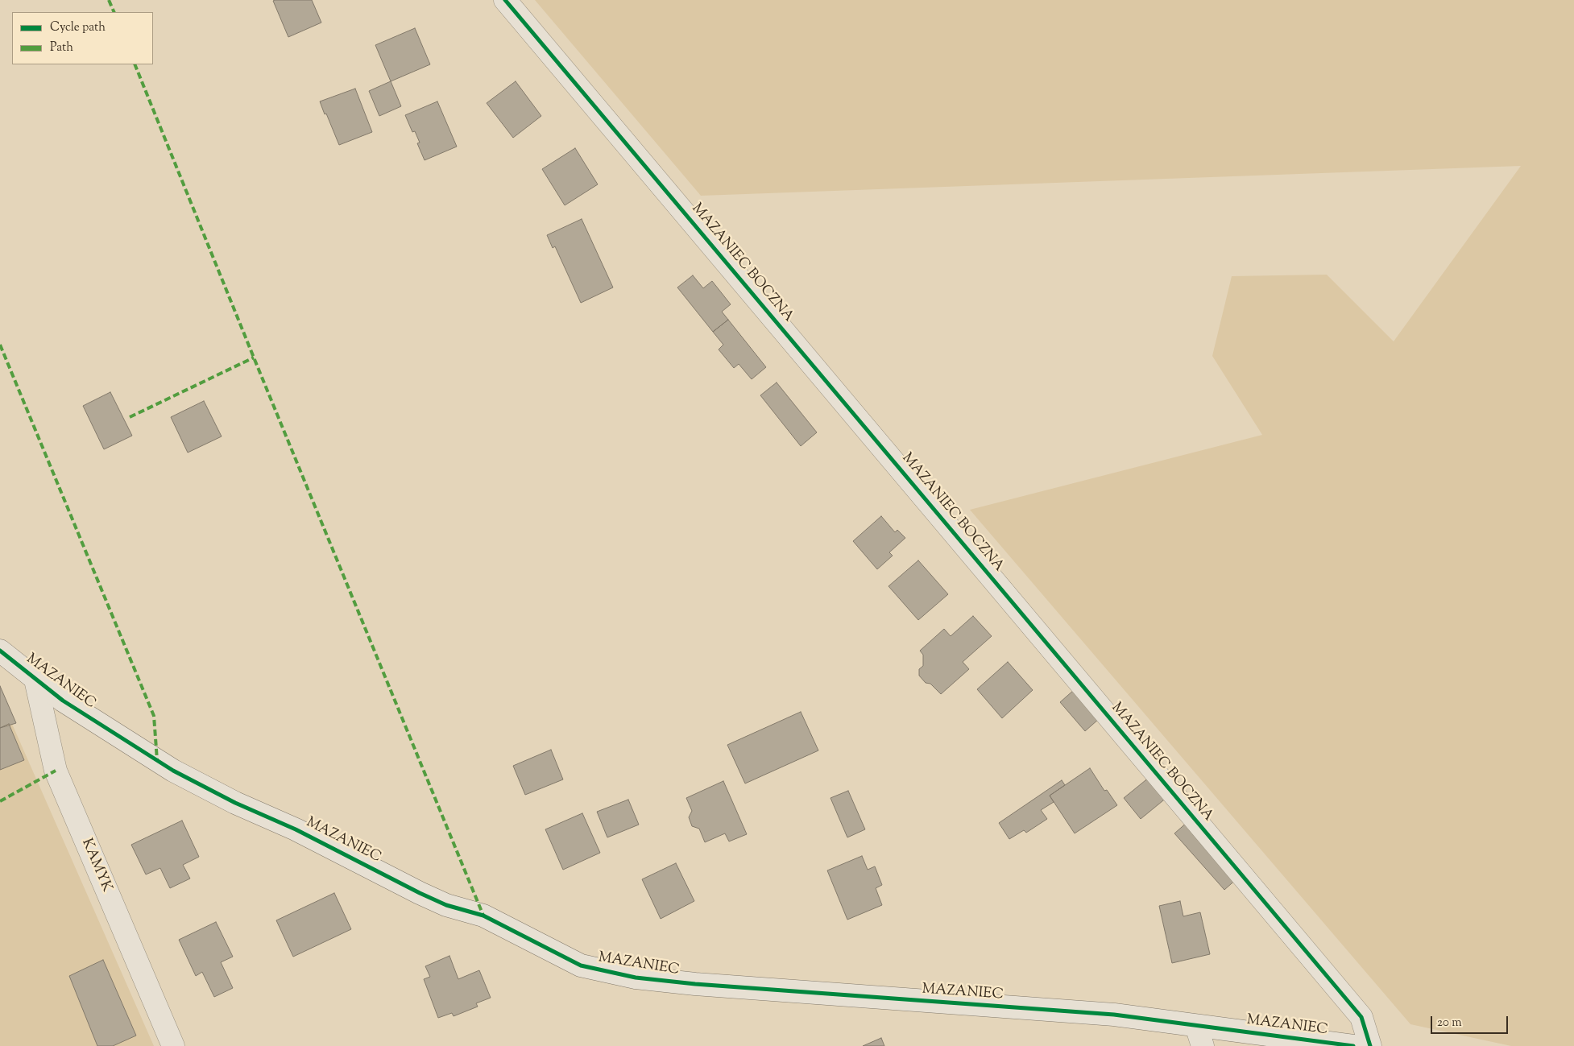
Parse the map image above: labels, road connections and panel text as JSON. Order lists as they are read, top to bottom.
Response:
{
  "streets": {
    "street": ["MAZANIEC BOCZNA", "MAZANIEC", "KAMYK"]
  },
  "crossings": [
    ["MAZANIEC", "KAMYK"]
  ],
  "legend": ["Cycle path", "Path"],
  "scale_bar": "20 m"
}
